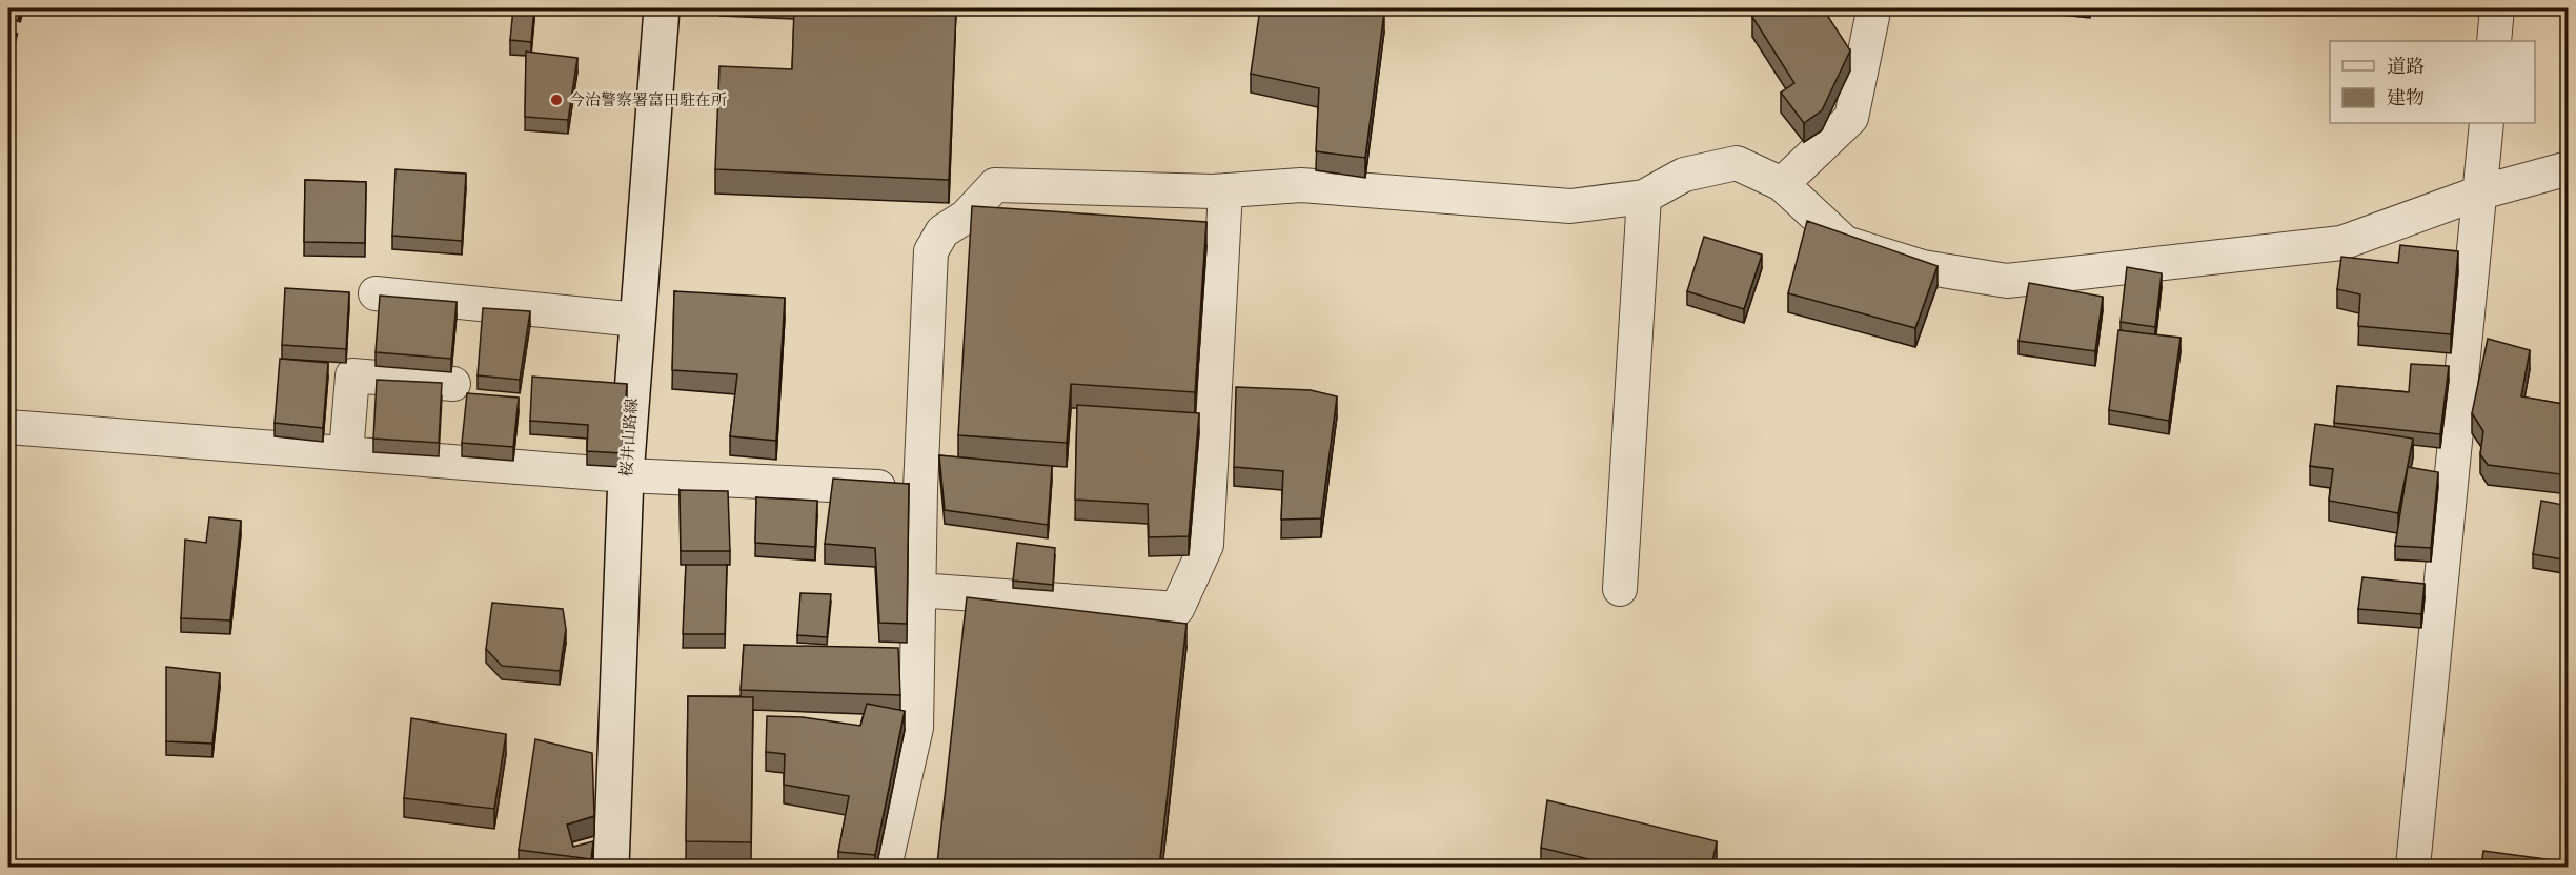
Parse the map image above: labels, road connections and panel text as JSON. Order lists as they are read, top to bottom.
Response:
{
  "streets": {
    "main road": ["桜井山路線"]
  },
  "places": ["今治警察署富田駐在所"],
  "legend": ["道路", "建物"]
}
